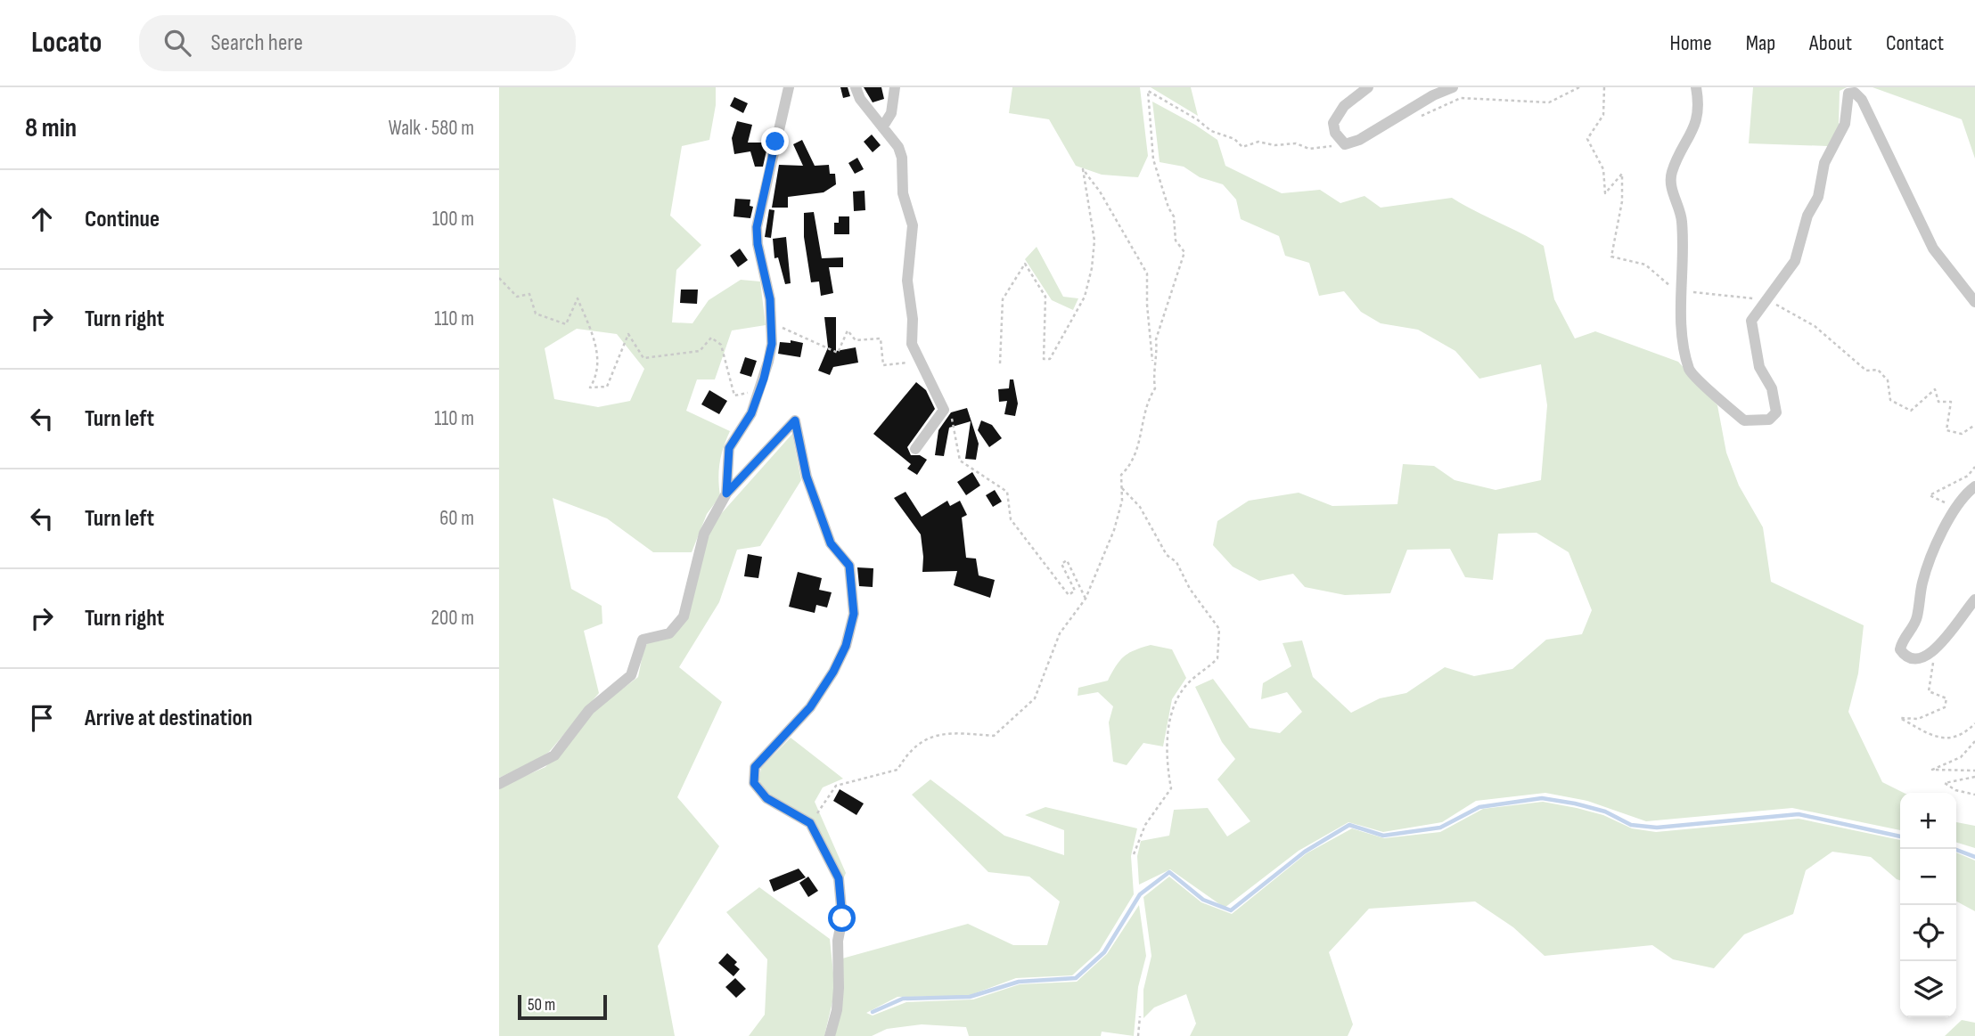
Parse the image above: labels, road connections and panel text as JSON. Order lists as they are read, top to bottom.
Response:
{
  "scale_bar": "50 m",
  "page": {
    "header": "Locato",
    "search": "Search here",
    "nav": [
      "Home",
      "Map",
      "About",
      "Contact"
    ],
    "heading": ["8 min", "Walk · 580 m"],
    "list": [
      ["Continue", "100 m"],
      ["Turn right", "110 m"],
      ["Turn left", "110 m"],
      ["Turn left", "60 m"],
      ["Turn right", "200 m"],
      "Arrive at destination"
    ],
    "map_buttons": ["+", "−"],
    "scale": "50 m"
  }
}
